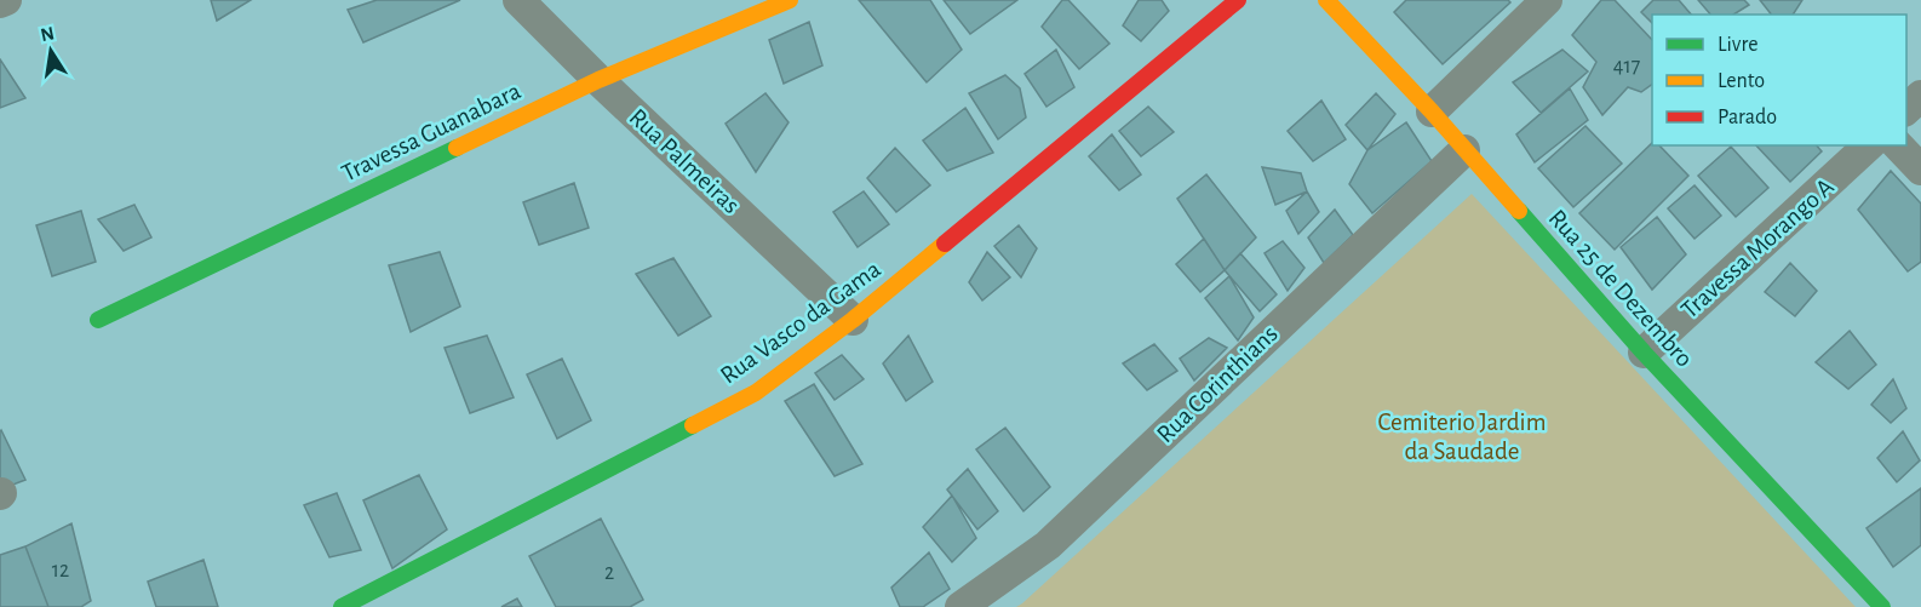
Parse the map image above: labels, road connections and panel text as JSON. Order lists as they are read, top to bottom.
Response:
{
  "streets": {
    "street": [
      "Travessa Guanabara",
      "Rua Palmeiras",
      "Travessa Morango A",
      "Rua 25 de Dezembro",
      "Rua Vasco da Gama",
      "Rua Corinthians"
    ]
  },
  "crossings": [
    ["Travessa Guanabara", "Rua Palmeiras"],
    ["Rua Palmeiras", "Rua Vasco da Gama"],
    ["Travessa Morango A", "Rua 25 de Dezembro"],
    ["Rua 25 de Dezembro", "Rua Corinthians"]
  ],
  "parks": ["Cemiterio Jardim da Saudade"],
  "house_numbers": ["417", "12", "2"],
  "legend": ["Livre", "Lento", "Parado"],
  "north": "top"
}
